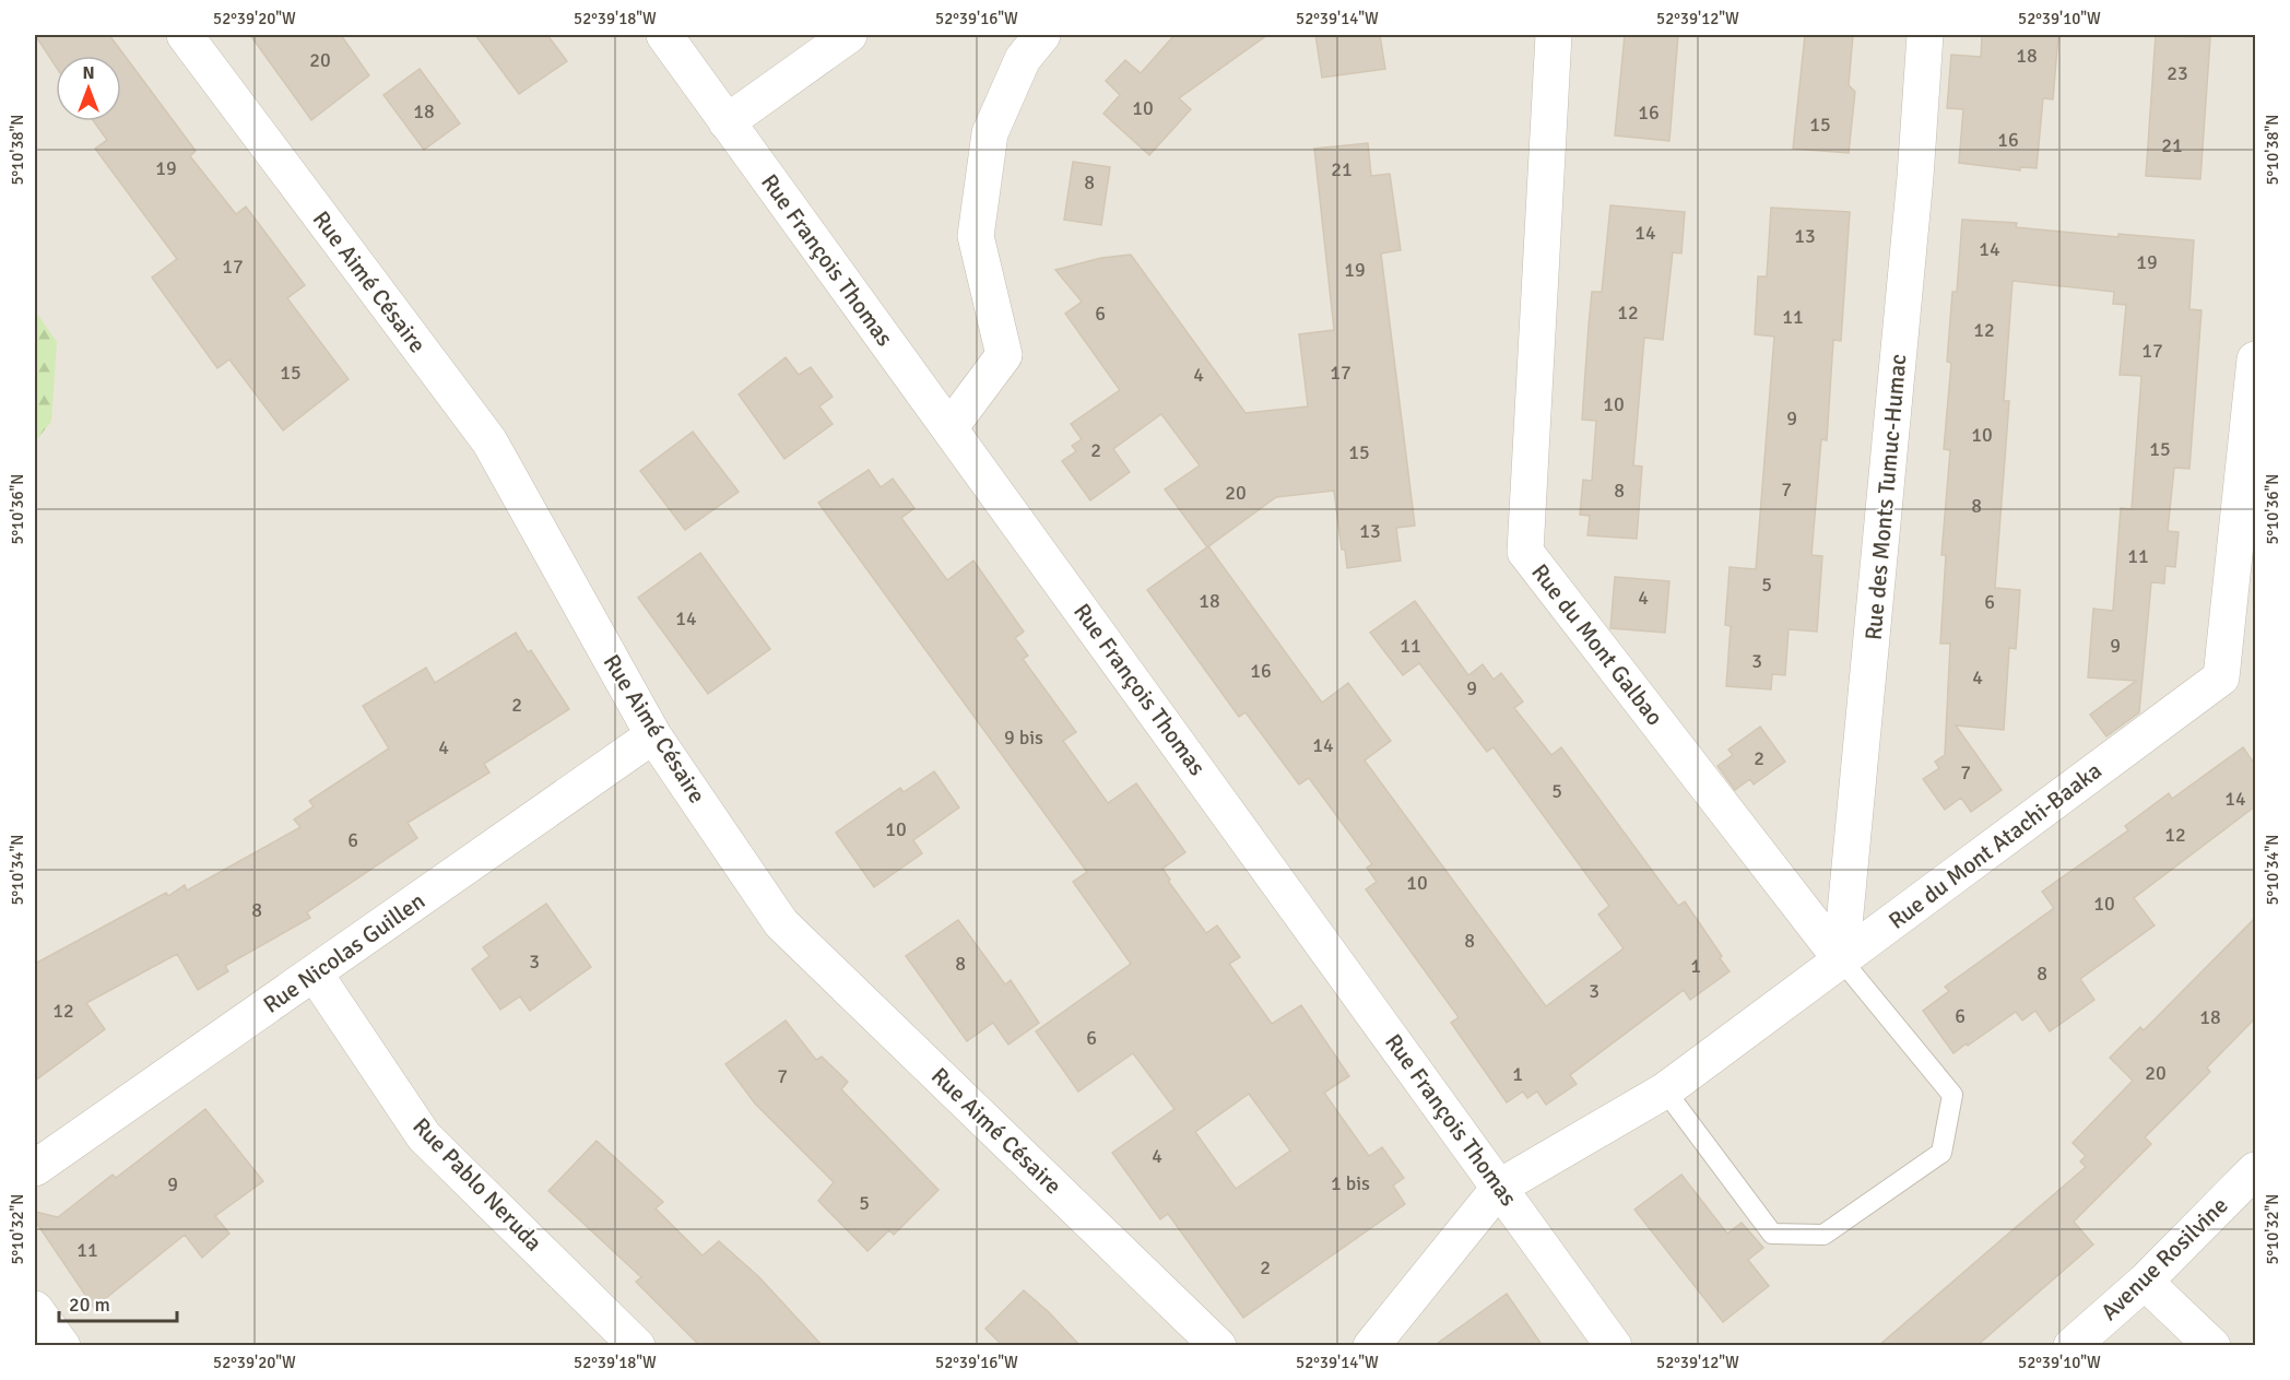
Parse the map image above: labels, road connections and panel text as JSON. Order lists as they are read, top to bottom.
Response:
{
  "streets": {
    "street": [
      "Rue François Thomas",
      "Rue Aimé Césaire",
      "Rue des Monts Tumuc-Humac",
      "Rue du Mont Galbao",
      "Rue du Mont Atachi-Baaka",
      "Rue Nicolas Guillen",
      "Rue Pablo Neruda",
      "Avenue Rosilvine"
    ]
  },
  "crossings": [
    ["Rue François Thomas", "Rue du Mont Atachi-Baaka"],
    ["Rue Aimé Césaire", "Rue Nicolas Guillen"],
    ["Rue des Monts Tumuc-Humac", "Rue du Mont Galbao"],
    ["Rue des Monts Tumuc-Humac", "Rue du Mont Atachi-Baaka"],
    ["Rue du Mont Galbao", "Rue du Mont Atachi-Baaka"],
    ["Rue Nicolas Guillen", "Rue Pablo Neruda"]
  ],
  "house_numbers": [
    "18",
    "20",
    "23",
    "10",
    "18",
    "16",
    "15",
    "16",
    "21",
    "19",
    "21",
    "8",
    "14",
    "13",
    "14",
    "19",
    "17",
    "19",
    "12",
    "6",
    "11",
    "12",
    "17",
    "15",
    "17",
    "4",
    "10",
    "9",
    "10",
    "15",
    "2",
    "15",
    "7",
    "8",
    "20",
    "8",
    "13",
    "11",
    "5",
    "4",
    "18",
    "6",
    "14",
    "11",
    "9",
    "3",
    "16",
    "4",
    "9",
    "2",
    "9 bis",
    "14",
    "4",
    "2",
    "7",
    "5",
    "14",
    "10",
    "12",
    "6",
    "10",
    "10",
    "8",
    "8",
    "3",
    "8",
    "1",
    "8",
    "3",
    "12",
    "6",
    "18",
    "6",
    "20",
    "1",
    "7",
    "4",
    "1 bis",
    "9",
    "5",
    "11",
    "2"
  ],
  "scale_bar": "20 m",
  "north": "top",
  "coordinates": [
    "52°39'20\"W",
    "52°39'18\"W",
    "52°39'16\"W",
    "52°39'14\"W",
    "52°39'12\"W",
    "52°39'10\"W",
    "5°10'38\"N",
    "5°10'36\"N",
    "5°10'34\"N",
    "5°10'32\"N"
  ]
}
